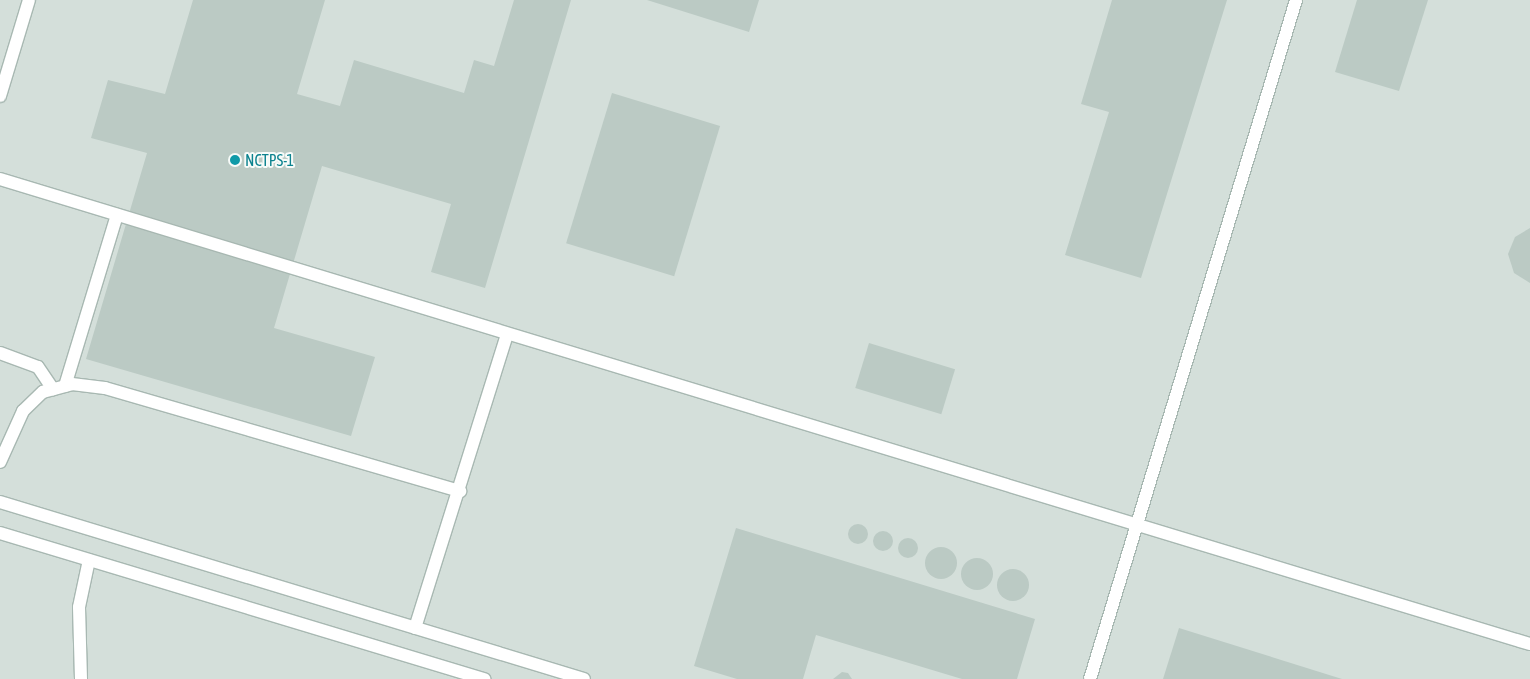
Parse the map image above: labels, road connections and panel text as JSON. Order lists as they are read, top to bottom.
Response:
{
  "places": ["NCTPS-1"]
}
